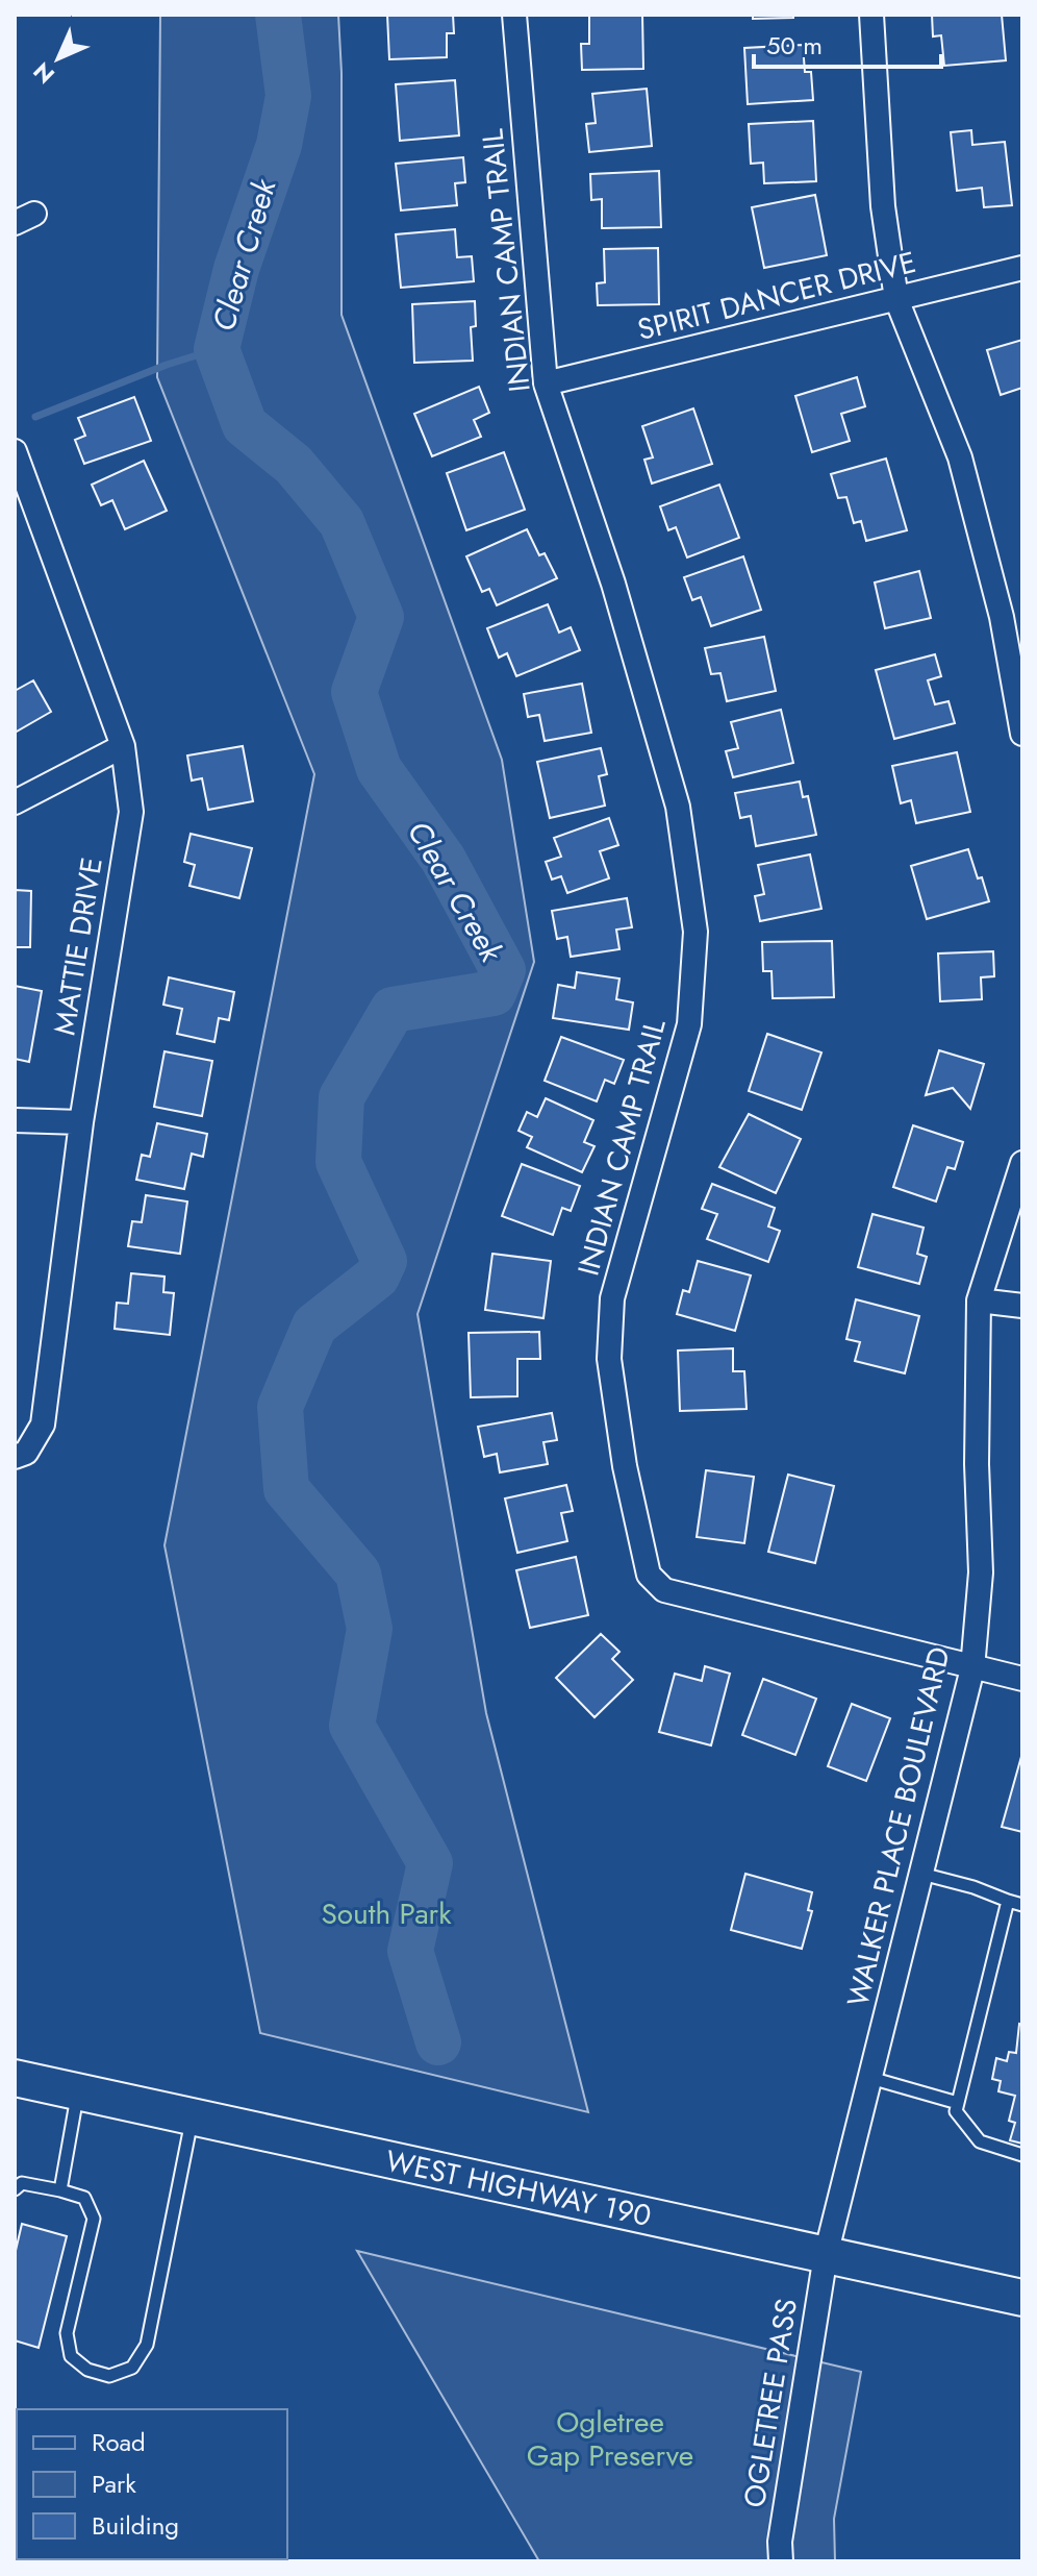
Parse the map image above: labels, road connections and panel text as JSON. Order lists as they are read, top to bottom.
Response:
{
  "streets": {
    "main road": ["WEST HIGHWAY 190"],
    "street": [
      "INDIAN CAMP TRAIL",
      "SPIRIT DANCER DRIVE",
      "MATTIE DRIVE",
      "WALKER PLACE BOULEVARD",
      "OGLETREE PASS"
    ]
  },
  "crossings": [
    ["INDIAN CAMP TRAIL", "SPIRIT DANCER DRIVE"],
    ["INDIAN CAMP TRAIL", "WALKER PLACE BOULEVARD"],
    ["WALKER PLACE BOULEVARD", "WEST HIGHWAY 190"],
    ["WALKER PLACE BOULEVARD", "OGLETREE PASS"],
    ["WEST HIGHWAY 190", "OGLETREE PASS"]
  ],
  "water": ["Clear Creek"],
  "parks": ["South Park", "Ogletree Gap Preserve"],
  "legend": ["Road", "Park", "Building"],
  "scale_bar": "50 m",
  "north": "bottom left"
}
